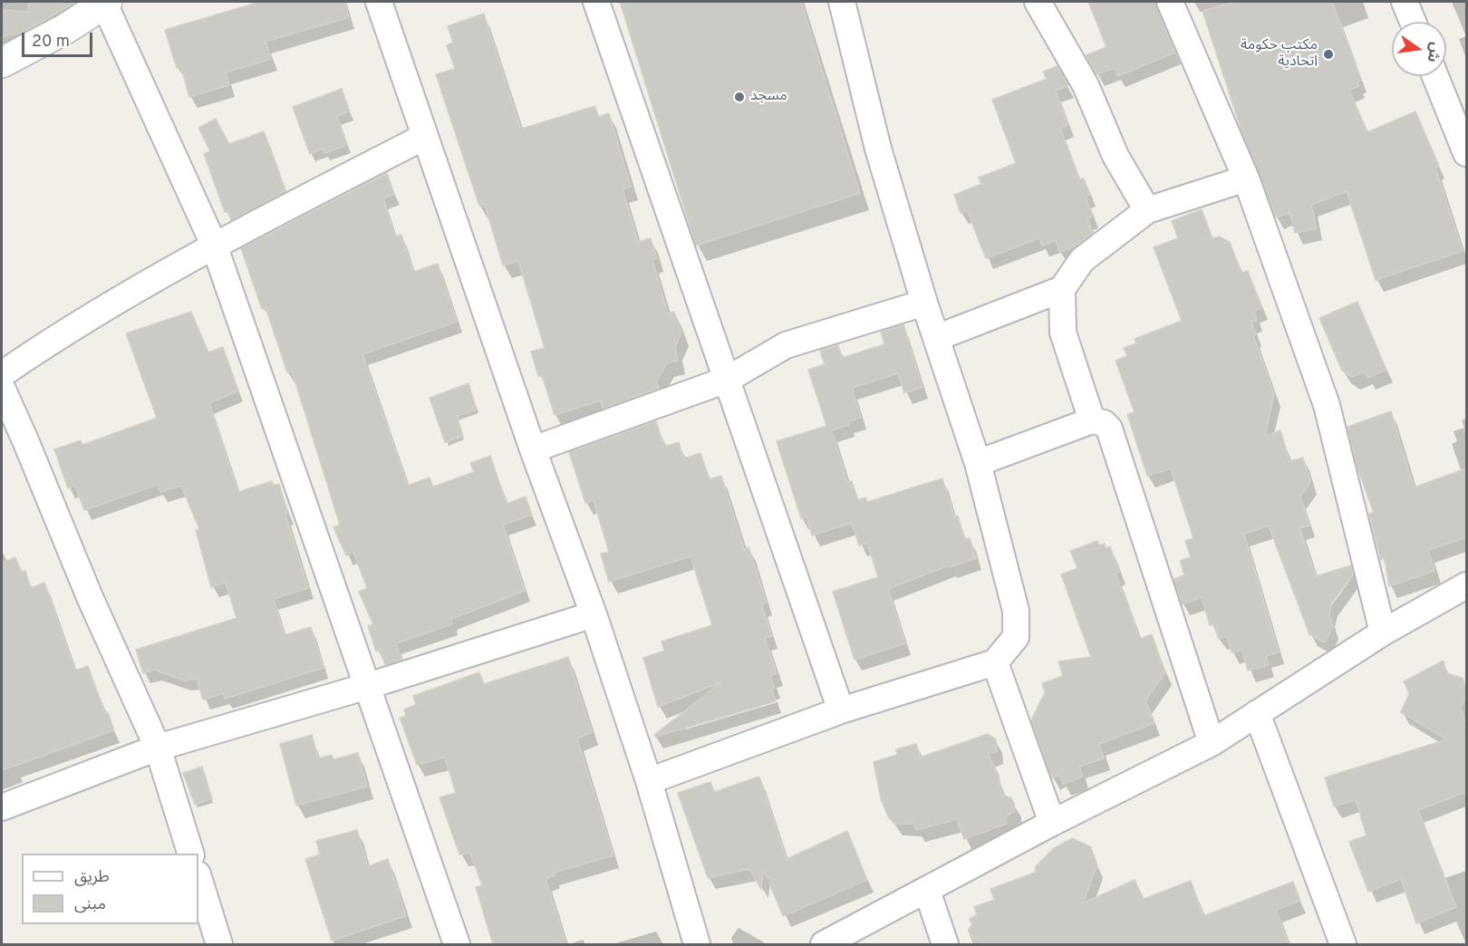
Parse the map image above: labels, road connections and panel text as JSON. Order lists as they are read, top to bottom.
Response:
{
  "places": ["مكتب حكومة اتحادية", "مسجد"],
  "legend": ["طريق", "مبنى"],
  "scale_bar": "20 m",
  "north": "right"
}
